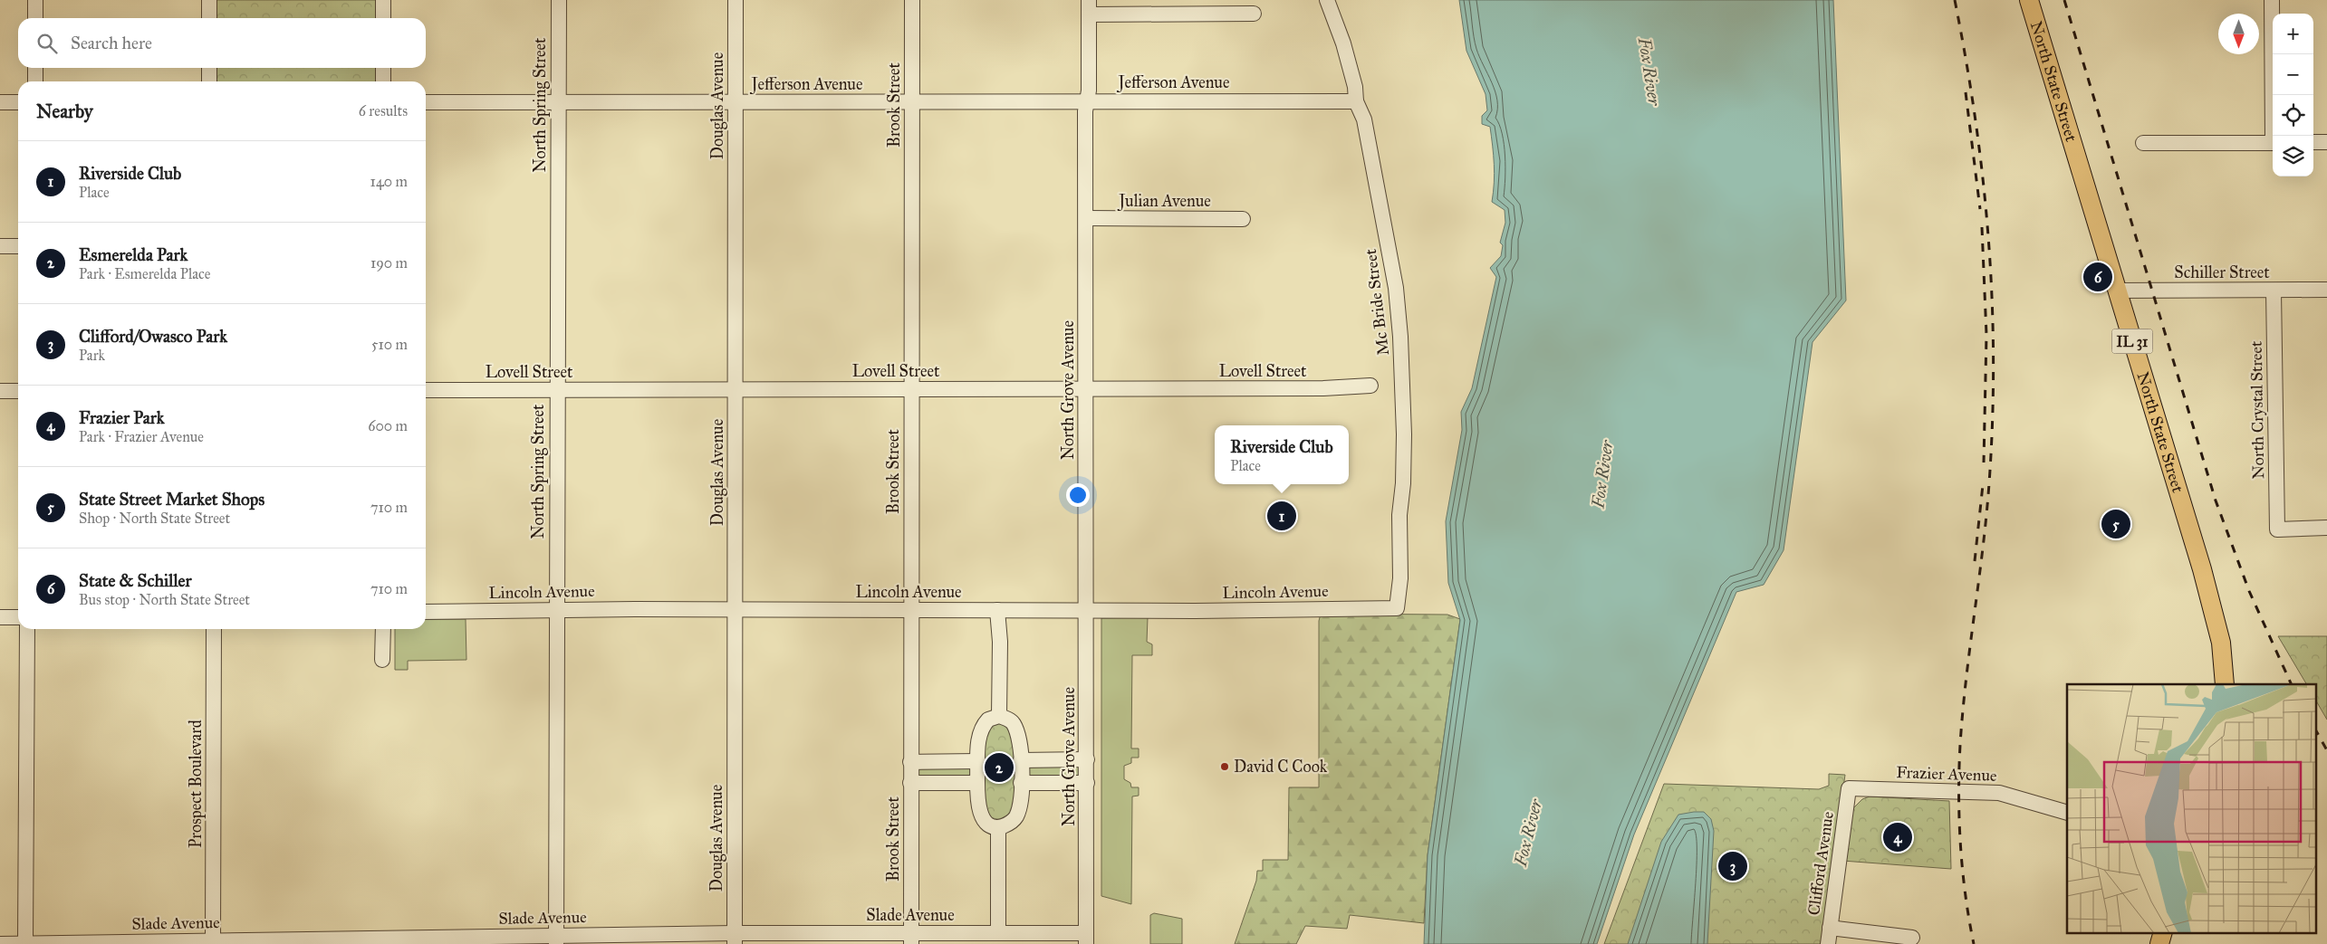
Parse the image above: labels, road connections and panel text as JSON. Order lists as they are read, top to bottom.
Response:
{
  "streets": {
    "main road": ["North State Street", "IL 31"],
    "street": [
      "Jefferson Avenue",
      "North Spring Street",
      "Brook Street",
      "Douglas Avenue",
      "Julian Avenue",
      "Schiller Street",
      "Mc Bride Street",
      "Lovell Street",
      "North Grove Avenue",
      "North Crystal Street",
      "Lincoln Avenue",
      "Frazier Avenue",
      "Prospect Boulevard",
      "Clifford Avenue",
      "Slade Avenue"
    ]
  },
  "crossings": [
    ["North State Street", "Schiller Street"],
    ["Jefferson Avenue", "North Spring Street"],
    ["Jefferson Avenue", "Brook Street"],
    ["Jefferson Avenue", "Douglas Avenue"],
    ["Jefferson Avenue", "Mc Bride Street"],
    ["Jefferson Avenue", "North Grove Avenue"],
    ["North Spring Street", "Lovell Street"],
    ["North Spring Street", "Lincoln Avenue"],
    ["North Spring Street", "Slade Avenue"],
    ["Brook Street", "Lovell Street"],
    ["Brook Street", "Lincoln Avenue"],
    ["Brook Street", "Slade Avenue"],
    ["Douglas Avenue", "Lovell Street"],
    ["Douglas Avenue", "Lincoln Avenue"],
    ["Douglas Avenue", "Slade Avenue"],
    ["Julian Avenue", "North Grove Avenue"],
    ["Schiller Street", "North Crystal Street"],
    ["Mc Bride Street", "Lincoln Avenue"],
    ["Lovell Street", "North Grove Avenue"],
    ["North Grove Avenue", "Lincoln Avenue"],
    ["North Grove Avenue", "Slade Avenue"],
    ["Frazier Avenue", "Clifford Avenue"],
    ["Prospect Boulevard", "Slade Avenue"]
  ],
  "water": ["Fox River"],
  "places": ["David C Cook"],
  "north": "bottom",
  "page": {
    "map_buttons": ["+", "−"],
    "search": "Search here",
    "heading": ["Nearby", "6 results"],
    "list": [
      {
        "mark": "1",
        "name": "Riverside Club",
        "note": "Place",
        "value": "140 m"
      },
      {
        "mark": "2",
        "name": "Esmerelda Park",
        "note": "Park · Esmerelda Place",
        "value": "190 m"
      },
      {
        "mark": "3",
        "name": "Clifford/Owasco Park",
        "note": "Park",
        "value": "510 m"
      },
      {
        "mark": "4",
        "name": "Frazier Park",
        "note": "Park · Frazier Avenue",
        "value": "600 m"
      },
      {
        "mark": "5",
        "name": "State Street Market Shops",
        "note": "Shop · North State Street",
        "value": "710 m"
      },
      {
        "mark": "6",
        "name": "State & Schiller",
        "note": "Bus stop · North State Street",
        "value": "710 m"
      }
    ],
    "pins": [
      "6",
      "1",
      "5",
      "2",
      "4",
      "3"
    ],
    "popup": ["Riverside Club", "Place"]
  }
}
